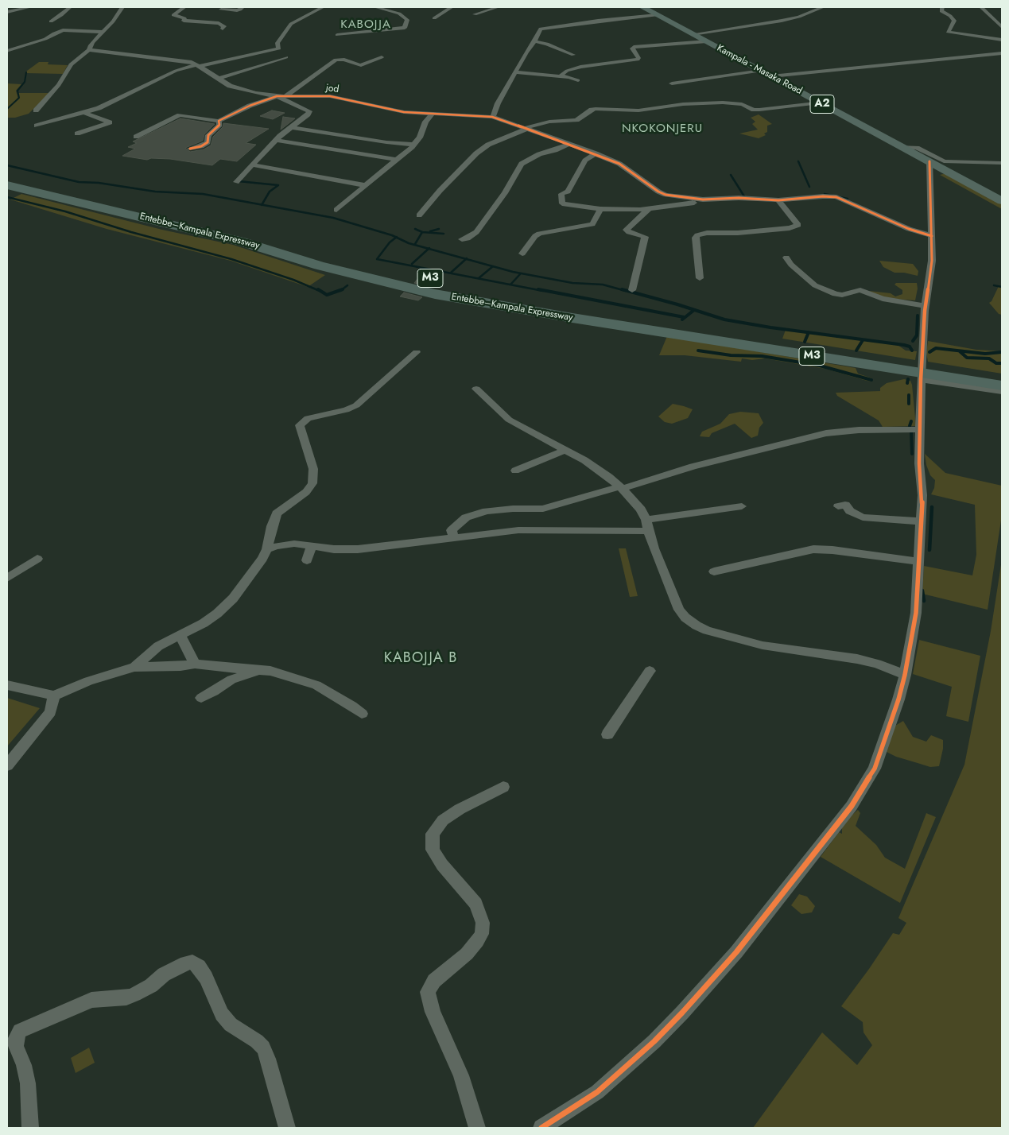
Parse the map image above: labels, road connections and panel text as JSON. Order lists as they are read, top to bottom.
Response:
{
  "streets": {
    "highway": [
      "Kampala - Masaka Road",
      "A2",
      "Entebbe–Kampala Expressway",
      "M3"
    ],
    "street": ["jod"]
  },
  "districts": ["KABOJJA", "NKOKONJERU", "KABOJJA B"]
}
